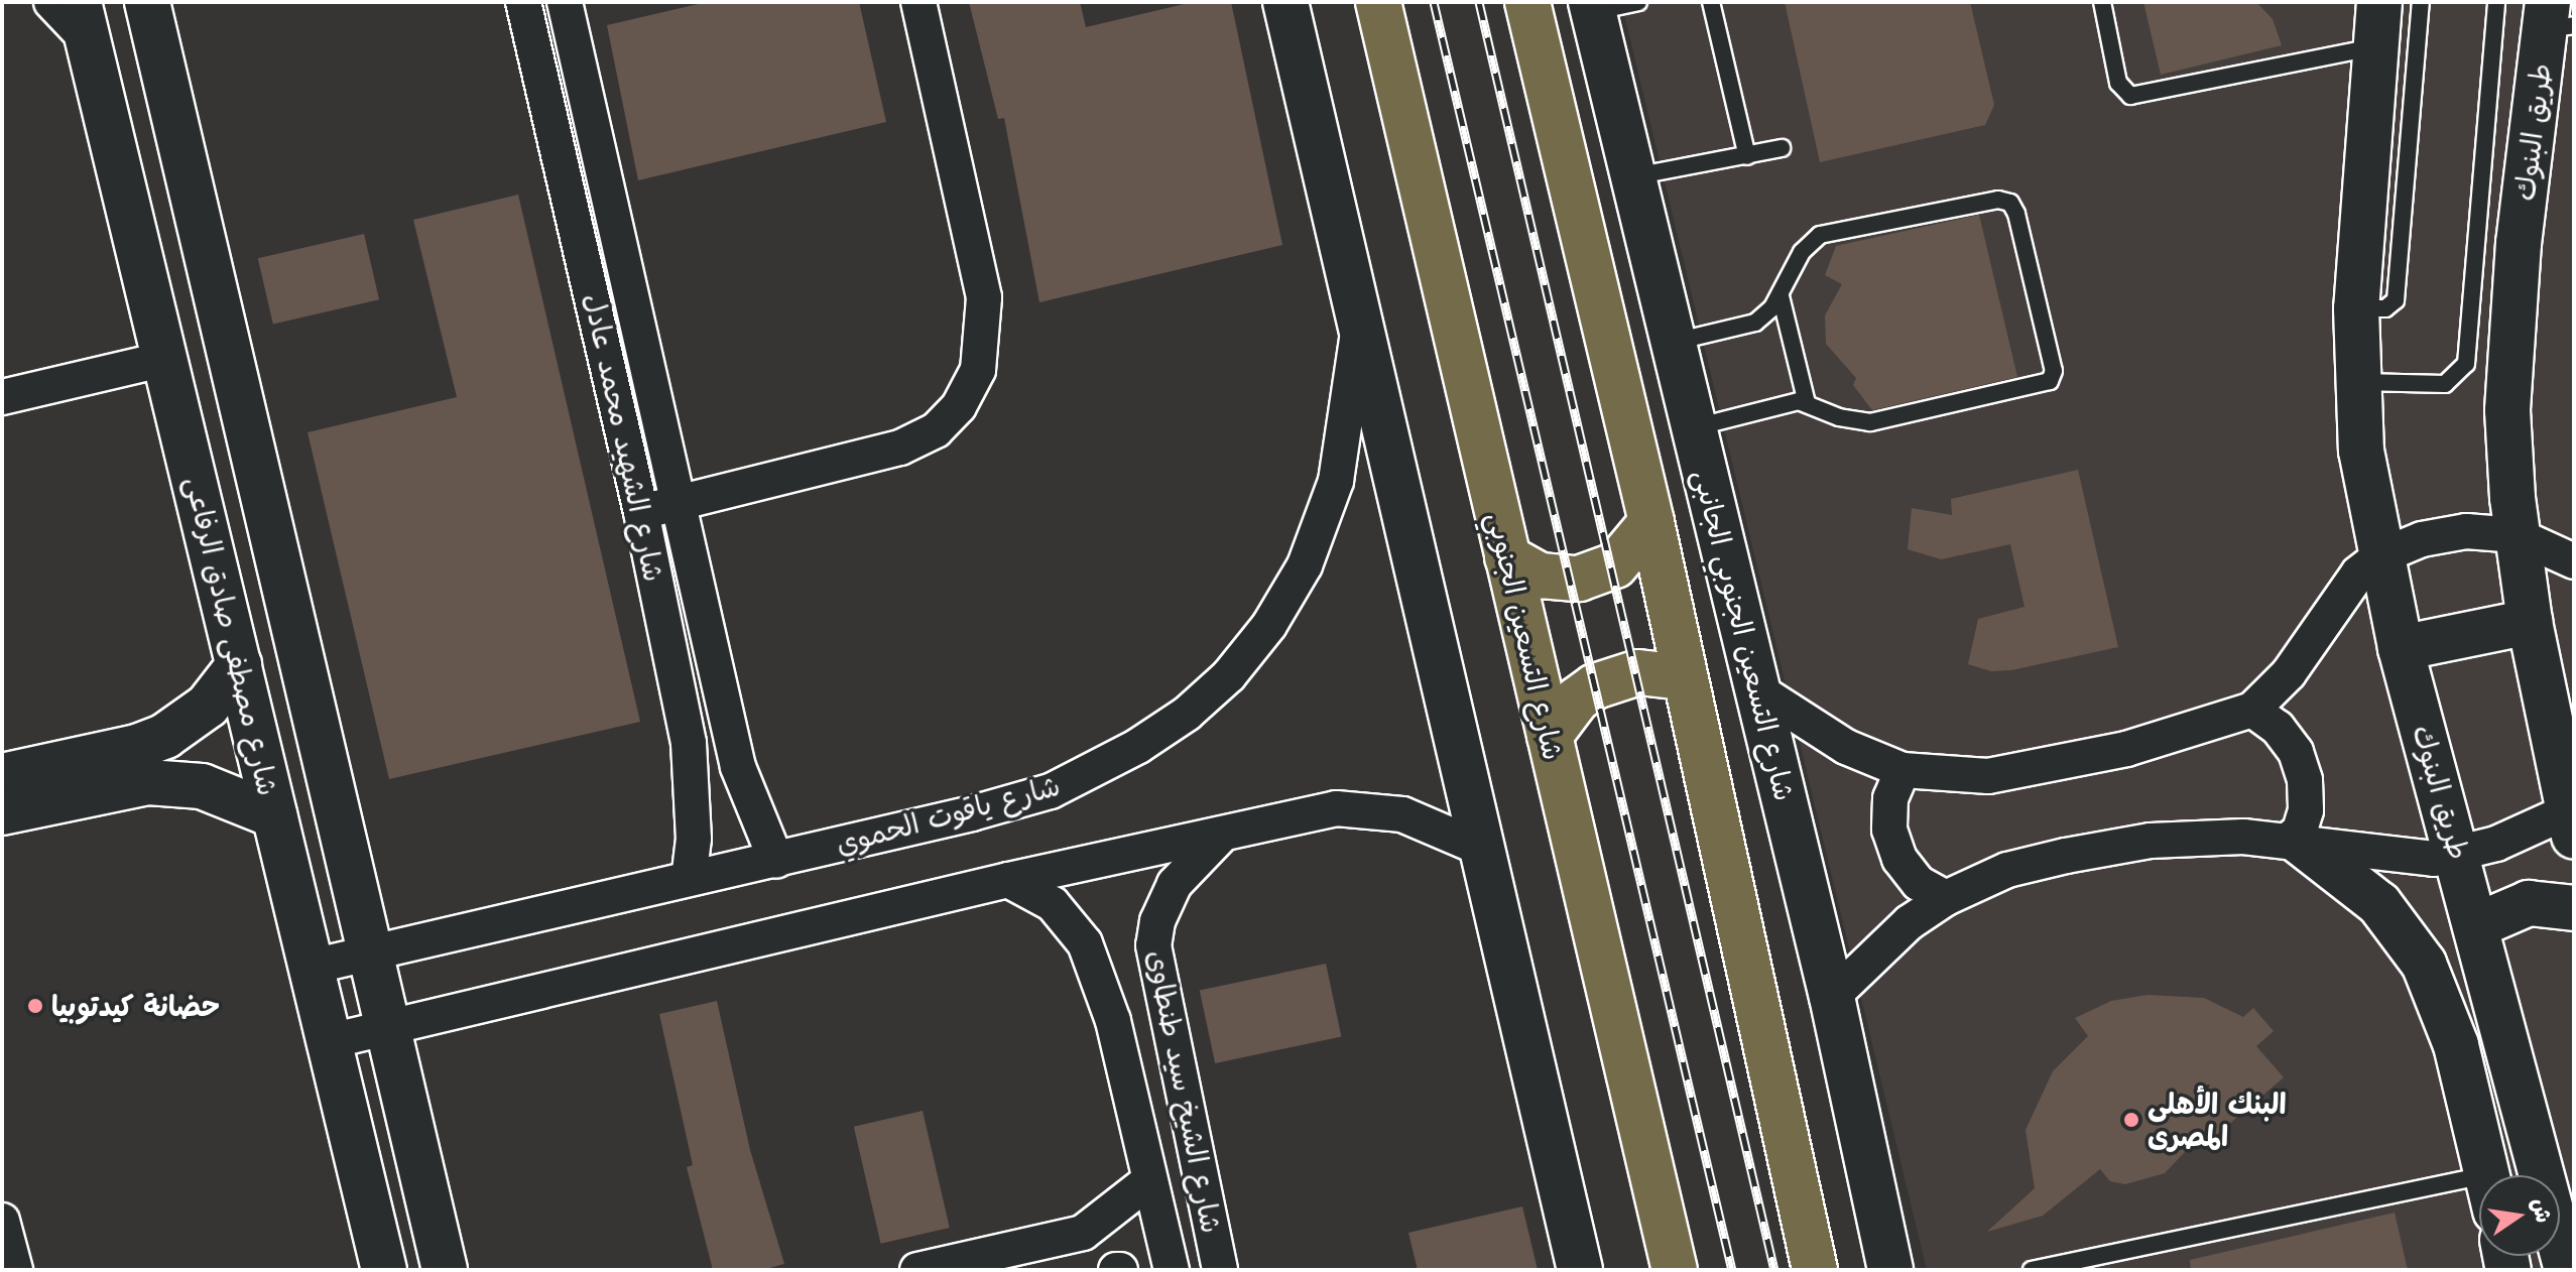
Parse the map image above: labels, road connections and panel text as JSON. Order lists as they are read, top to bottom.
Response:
{
  "streets": {
    "highway": ["شارع التسعين الجنوبي"],
    "street": [
      "طريق البنوك",
      "شارع الشهيد محمد عادل",
      "شارع التسعين الجنوبي الجانبى",
      "شارع مصطفى صادق الرفاعى",
      "شارع ياقوت الحموي",
      "شارع الشيخ سيد طنطاوى"
    ]
  },
  "crossings": [
    ["شارع الشهيد محمد عادل", "شارع ياقوت الحموي"],
    ["شارع مصطفى صادق الرفاعى", "شارع ياقوت الحموي"]
  ],
  "places": ["حضانة كيدتوبيا", "البنك الأهلى المصرى"],
  "north": "right"
}
